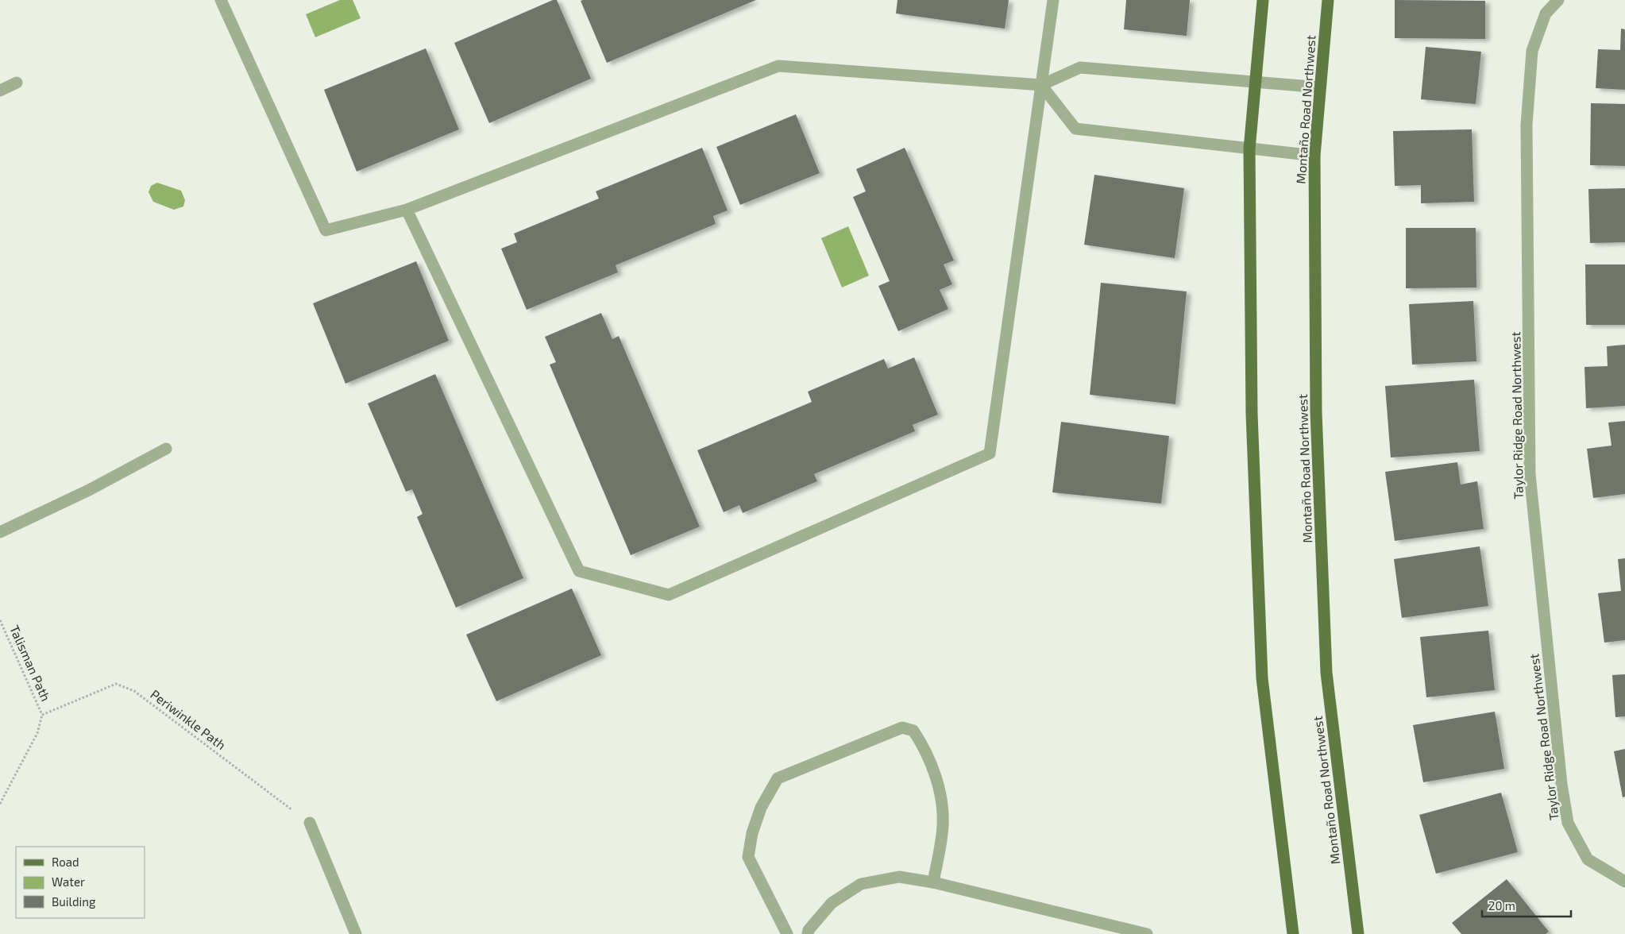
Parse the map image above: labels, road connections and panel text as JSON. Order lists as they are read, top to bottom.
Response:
{
  "streets": {
    "main road": ["Montaño Road Northwest"],
    "street": ["Taylor Ridge Road Northwest"],
    "path": ["Talisman Path", "Periwinkle Path"]
  },
  "crossings": [
    ["Talisman Path", "Periwinkle Path"]
  ],
  "legend": ["Road", "Water", "Building"],
  "scale_bar": "20 m"
}
